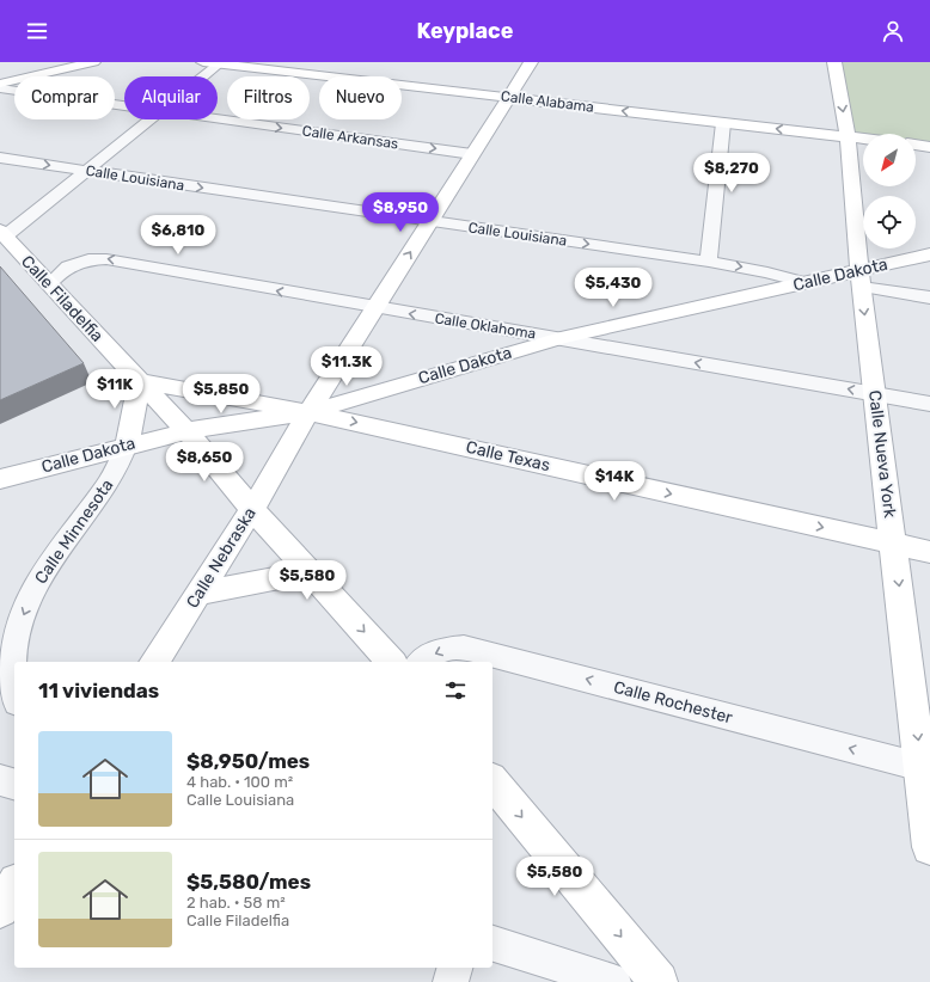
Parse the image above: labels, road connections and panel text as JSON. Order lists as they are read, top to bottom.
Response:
{
  "streets": {
    "street": [
      "Calle Alabama",
      "Calle Arkansas",
      "Calle Louisiana",
      "Calle Dakota",
      "Calle Filadelfia",
      "Calle Oklahoma",
      "Calle Nueva York",
      "Calle Texas",
      "Calle Minnesota",
      "Calle Nebraska",
      "Calle Rochester"
    ]
  },
  "crossings": [
    ["Calle Alabama", "Calle Nueva York"],
    ["Calle Alabama", "Calle Nebraska"],
    ["Calle Arkansas", "Calle Nebraska"],
    ["Calle Louisiana", "Calle Dakota"],
    ["Calle Louisiana", "Calle Nebraska"],
    ["Calle Dakota", "Calle Filadelfia"],
    ["Calle Dakota", "Calle Oklahoma"],
    ["Calle Dakota", "Calle Nueva York"],
    ["Calle Dakota", "Calle Texas"],
    ["Calle Dakota", "Calle Minnesota"],
    ["Calle Dakota", "Calle Nebraska"],
    ["Calle Filadelfia", "Calle Oklahoma"],
    ["Calle Filadelfia", "Calle Texas"],
    ["Calle Filadelfia", "Calle Nebraska"],
    ["Calle Oklahoma", "Calle Nueva York"],
    ["Calle Oklahoma", "Calle Nebraska"],
    ["Calle Nueva York", "Calle Texas"],
    ["Calle Nueva York", "Calle Rochester"],
    ["Calle Texas", "Calle Nebraska"]
  ],
  "one_way": [
    "Calle Alabama",
    "Calle Arkansas",
    "Calle Louisiana",
    "Calle Oklahoma",
    "Calle Nueva York",
    "Calle Texas",
    "Calle Minnesota",
    "Calle Rochester"
  ],
  "north": "bottom left",
  "page": {
    "header": "Keyplace",
    "chip": [
      "Comprar",
      "Alquilar",
      "Filtros",
      "Nuevo"
    ],
    "price": [
      "$8,270",
      "$8,950",
      "$6,810",
      "$5,430",
      "$11.3K",
      "$11K",
      "$5,850",
      "$8,650",
      "$14K",
      "$5,580",
      "$5,580"
    ],
    "heading": "11 viviendas",
    "list": [
      {
        "name": "$8,950/mes",
        "note": "4 hab. · 100 m² · Calle Louisiana"
      },
      {
        "name": "$5,580/mes",
        "note": "2 hab. · 58 m² · Calle Filadelfia"
      }
    ]
  }
}
